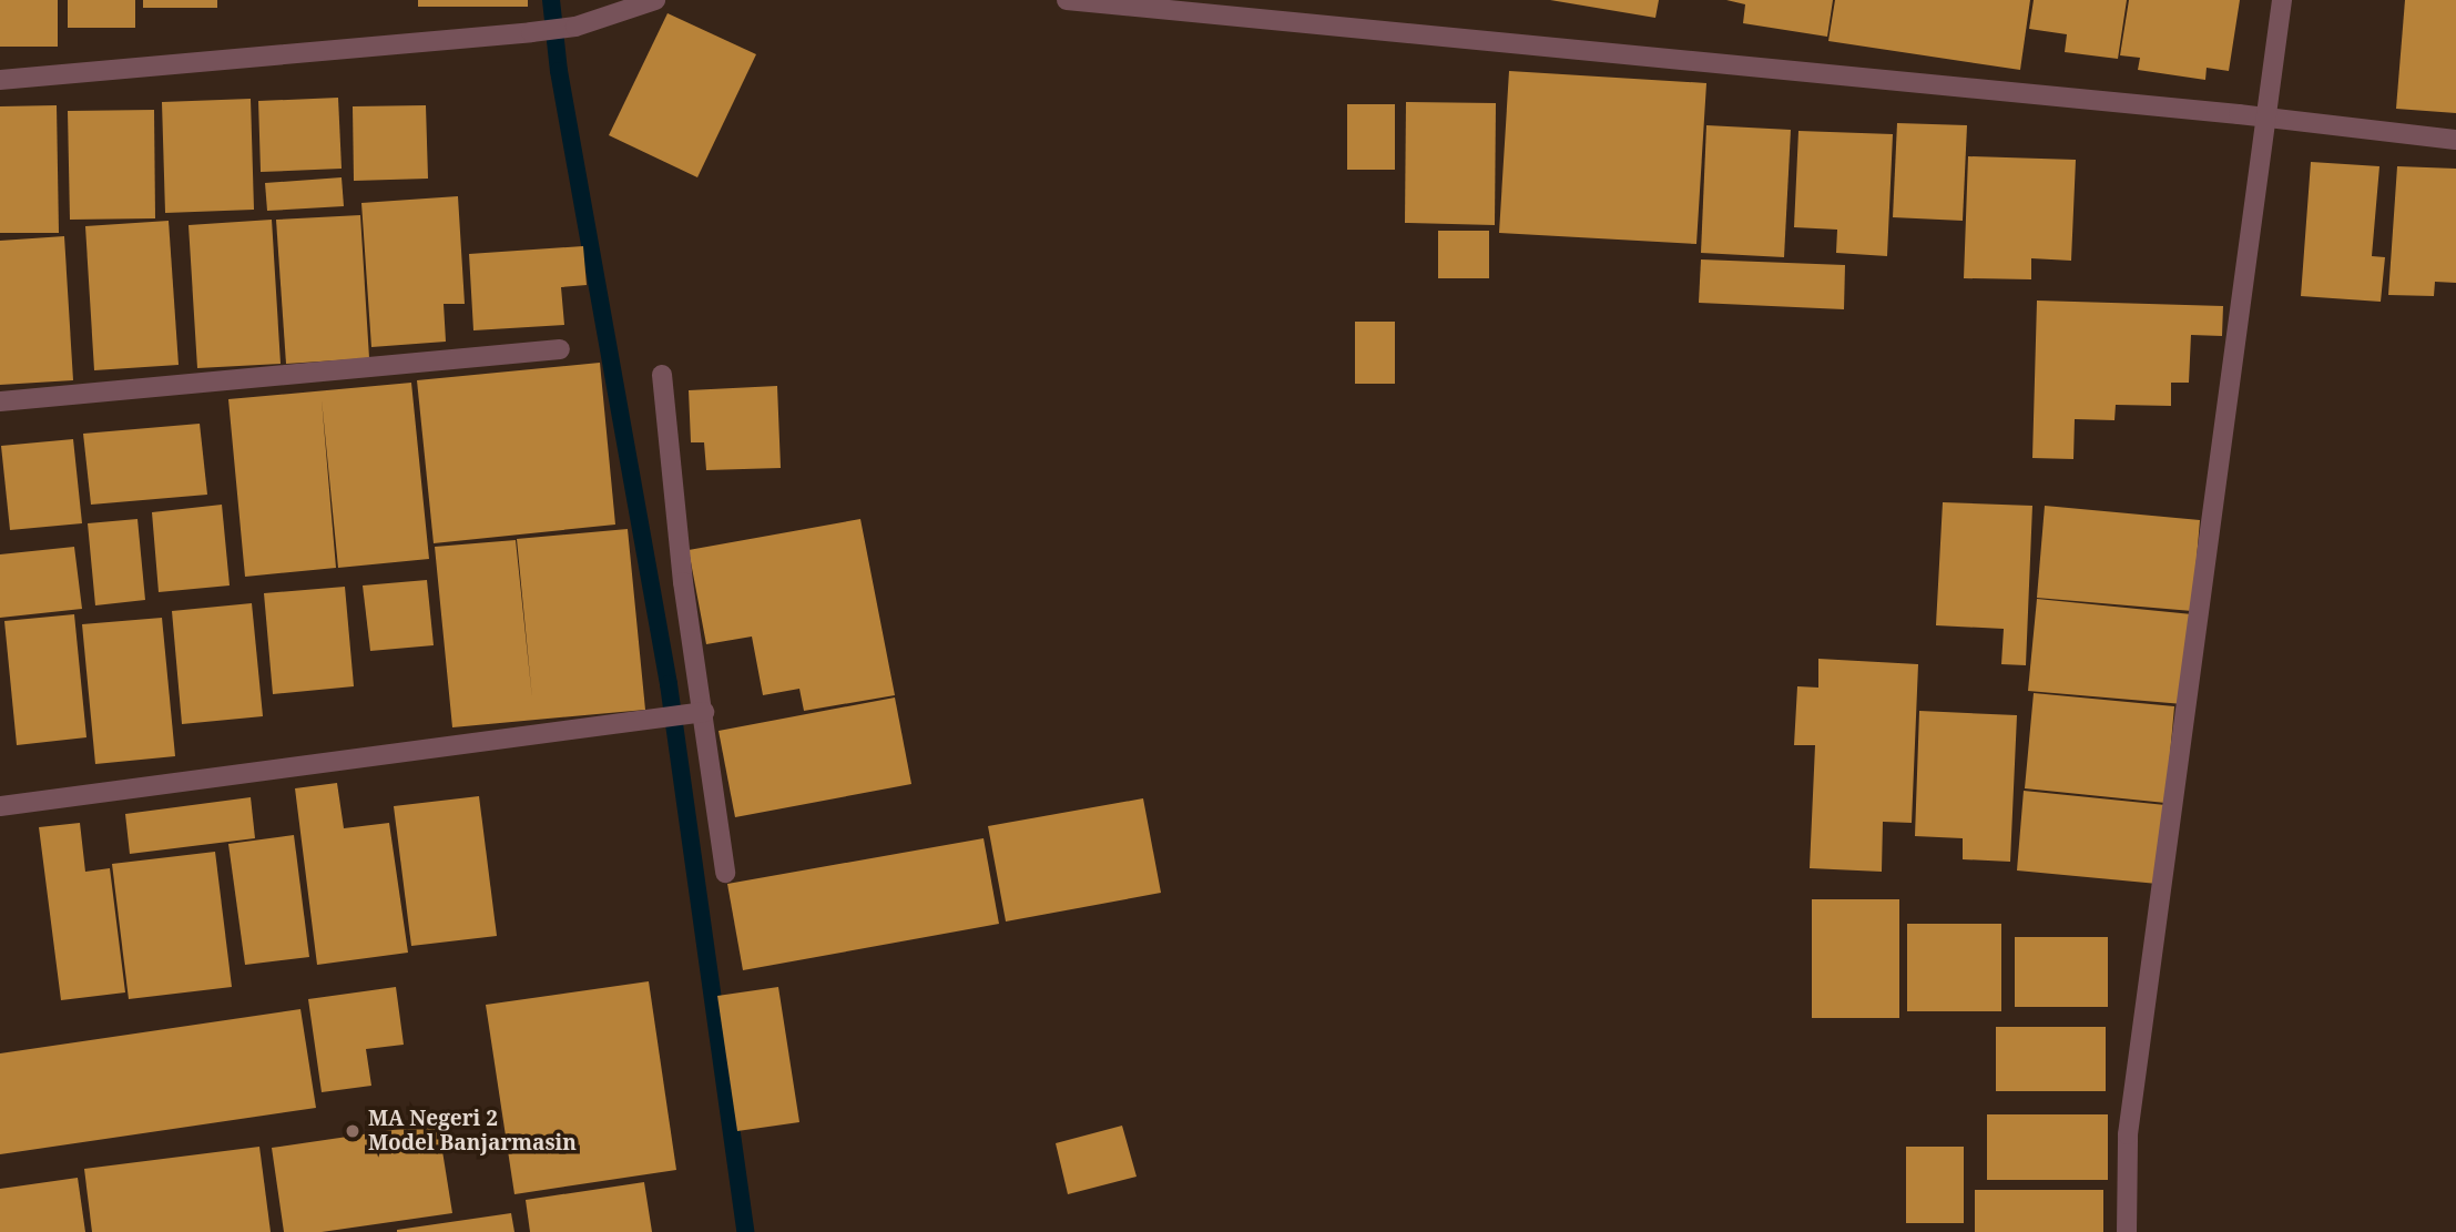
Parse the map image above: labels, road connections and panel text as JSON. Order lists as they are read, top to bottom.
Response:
{
  "places": ["MA Negeri 2 Model Banjarmasin"]
}
